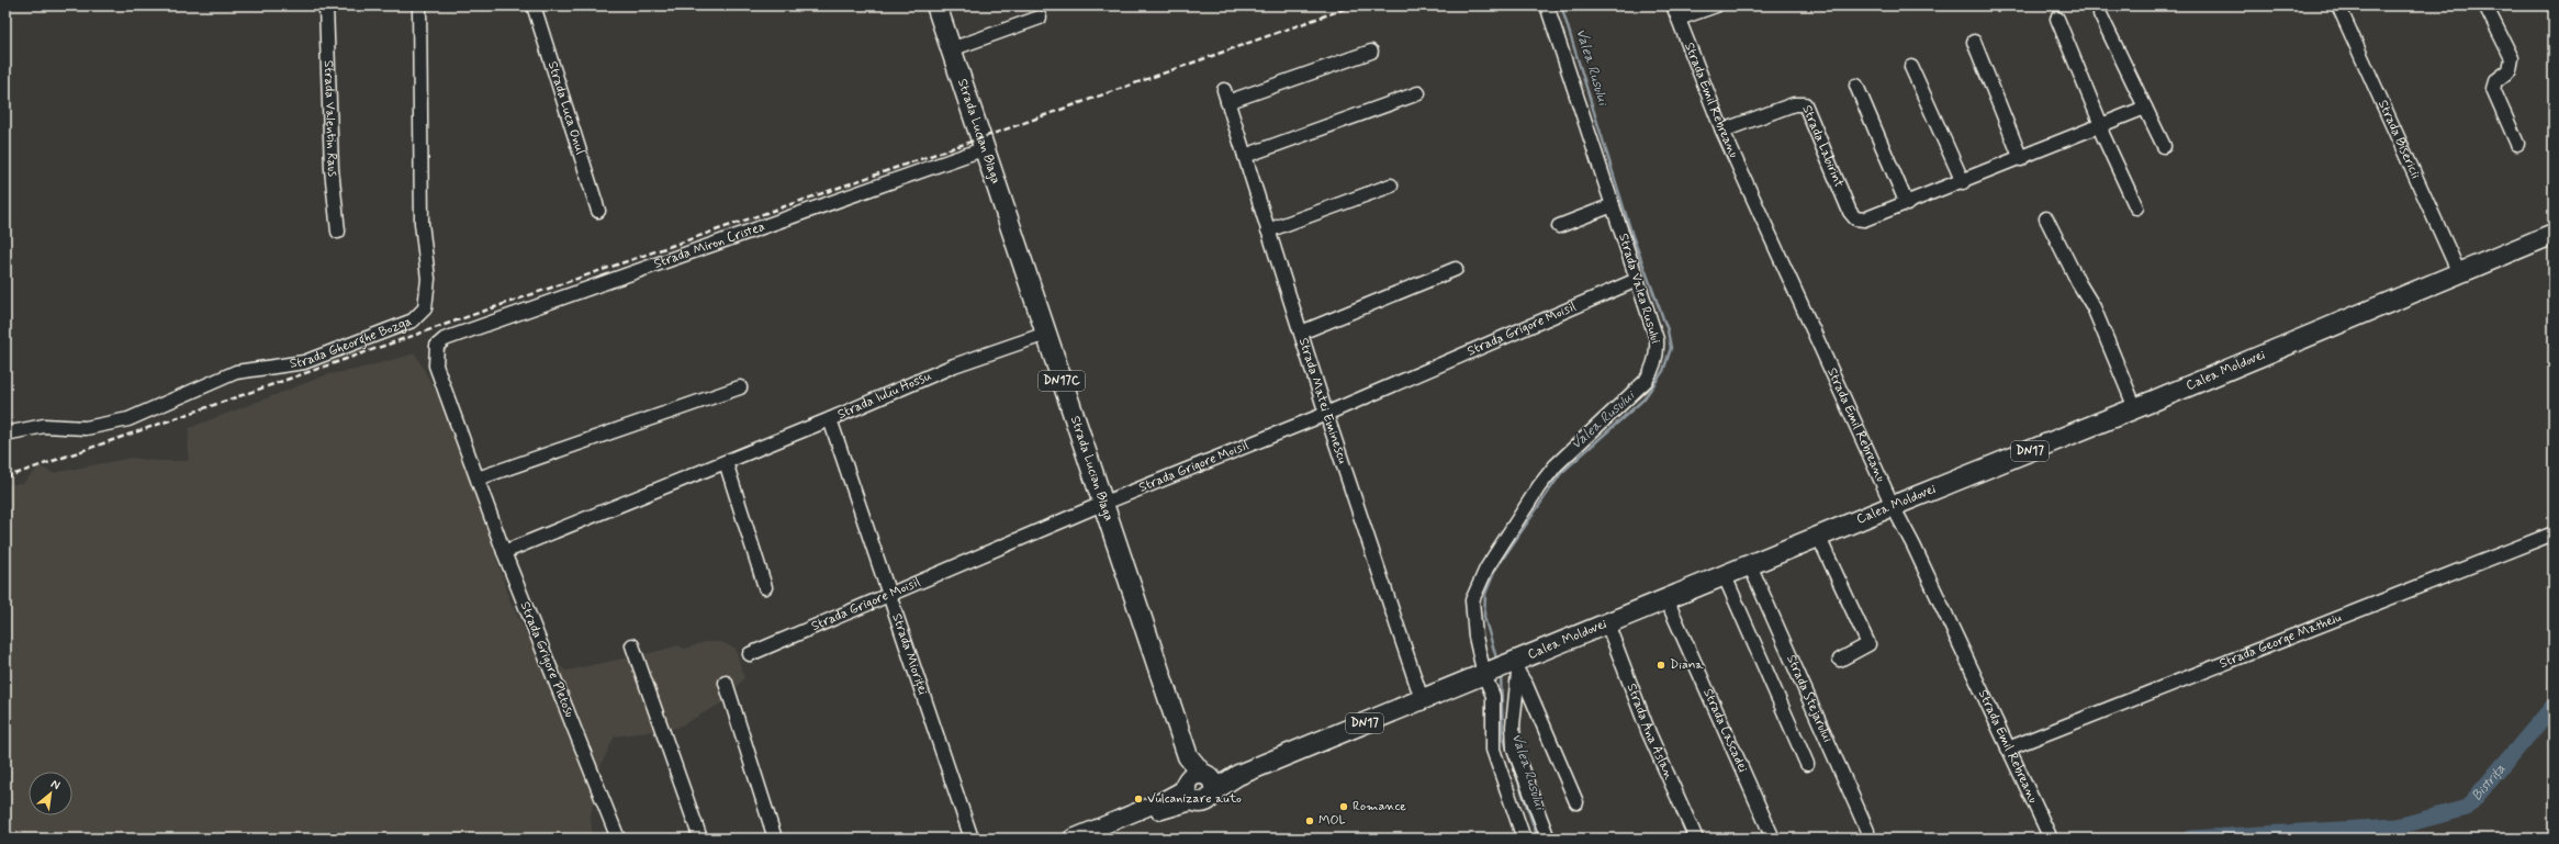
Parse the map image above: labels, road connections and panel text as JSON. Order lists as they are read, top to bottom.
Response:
{
  "streets": {
    "highway": [
      "Strada Lucian Blaga",
      "Calea Moldovei",
      "DN17C",
      "DN17"
    ],
    "street": [
      "Strada Emil Rebreanu",
      "Strada Luca Onul",
      "Strada Valentin Raus",
      "Strada Bisericii",
      "Strada Labirint",
      "Strada Miron Cristea",
      "Strada Valea Rusului",
      "Strada Grigore Moisil",
      "Strada Gheorghe Bozga",
      "Strada Iuliu Hossu",
      "Strada Matei Eminescu",
      "Strada George Matheiu",
      "Strada Mioriței",
      "Strada Grigore Pletosu",
      "Strada Stejarului",
      "Strada Cascadei",
      "Strada Ana Aslan"
    ]
  },
  "crossings": [
    ["Strada Emil Rebreanu", "Strada Labirint"],
    ["Strada Emil Rebreanu", "Calea Moldovei"],
    ["Strada Emil Rebreanu", "Strada George Matheiu"],
    ["Strada Lucian Blaga", "Strada Miron Cristea"],
    ["Strada Lucian Blaga", "Strada Grigore Moisil"],
    ["Strada Lucian Blaga", "Calea Moldovei"],
    ["Strada Lucian Blaga", "Strada Iuliu Hossu"],
    ["Strada Bisericii", "Calea Moldovei"],
    ["Strada Miron Cristea", "Strada Grigore Pletosu"],
    ["Strada Valea Rusului", "Strada Grigore Moisil"],
    ["Strada Valea Rusului", "Calea Moldovei"],
    ["Strada Grigore Moisil", "Strada Matei Eminescu"],
    ["Strada Grigore Moisil", "Strada Mioriței"],
    ["Calea Moldovei", "Strada Matei Eminescu"],
    ["Calea Moldovei", "Strada Stejarului"],
    ["Calea Moldovei", "Strada Cascadei"],
    ["Calea Moldovei", "Strada Ana Aslan"],
    ["Strada Iuliu Hossu", "Strada Mioriței"],
    ["Strada Iuliu Hossu", "Strada Grigore Pletosu"]
  ],
  "water": ["Valea Rusului", "Bistrița"],
  "places": [
    "Diana",
    "Vulcanizare auto",
    "Romance",
    "MOL"
  ],
  "north": "top right"
}
